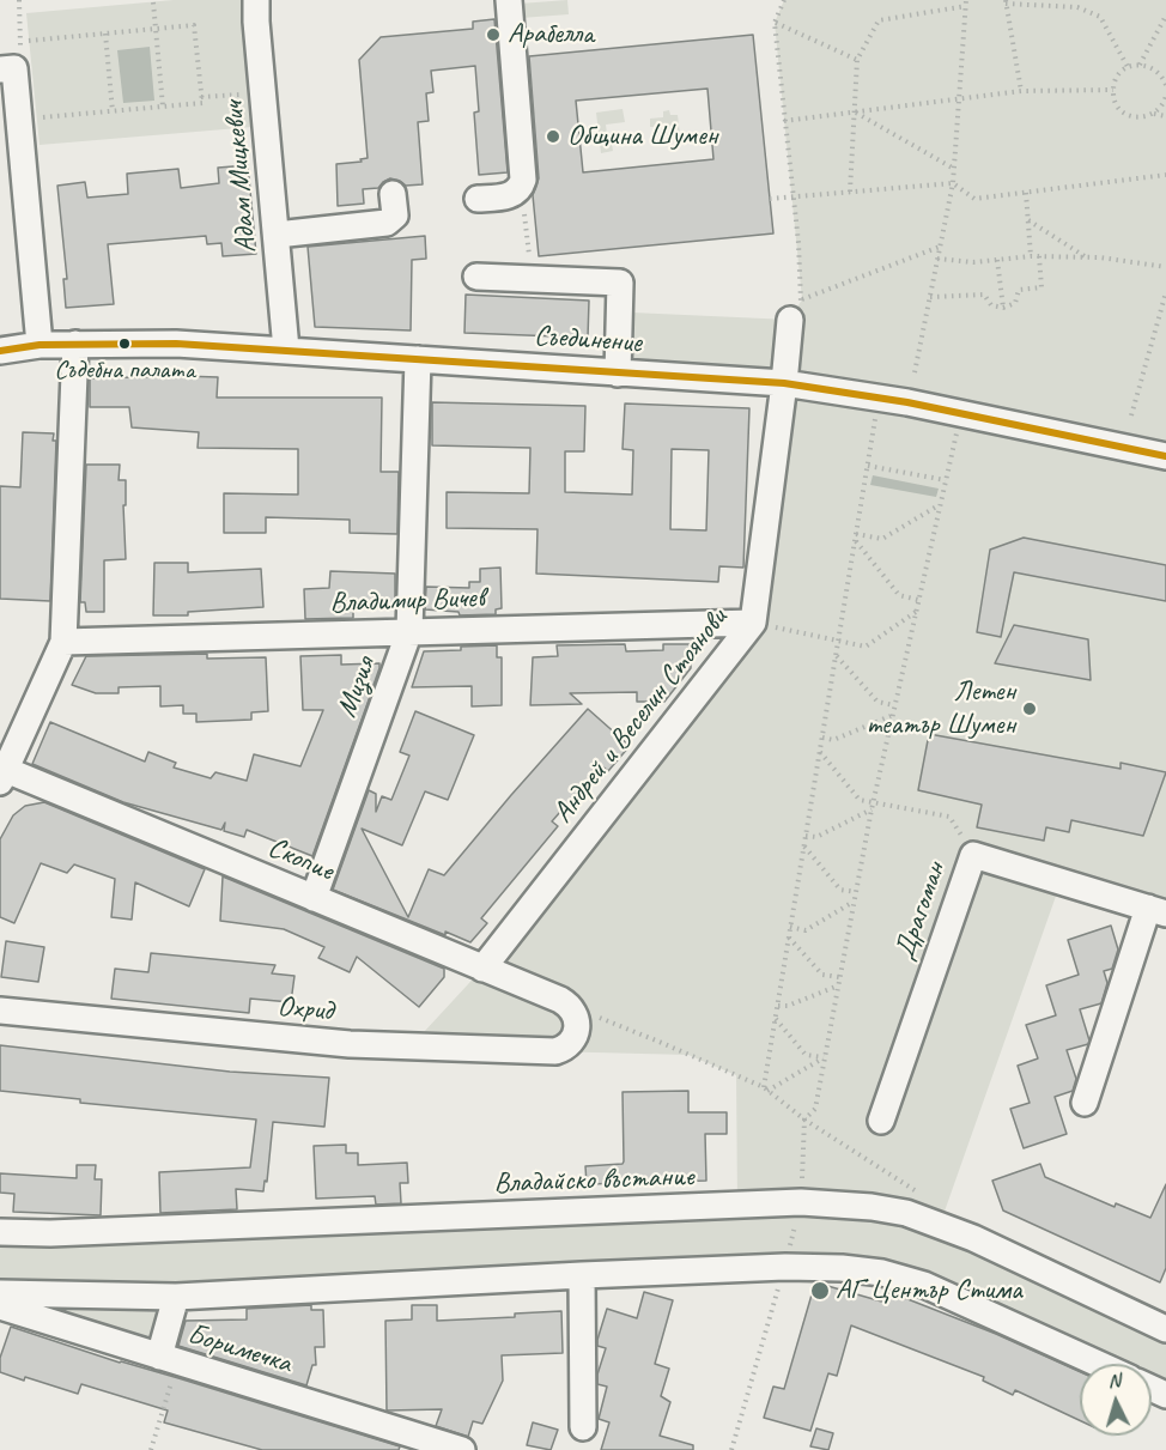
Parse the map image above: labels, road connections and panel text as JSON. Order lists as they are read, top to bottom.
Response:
{
  "streets": {
    "street": [
      "Адам Мицкевич",
      "Съединение",
      "Владимир Вичев",
      "Мизия",
      "Андрей и Веселин Стоянови",
      "Скопие",
      "Драгоман",
      "Охрид",
      "Владайско въстание",
      "Боримечка"
    ]
  },
  "crossings": [
    ["Адам Мицкевич", "Съединение"],
    ["Съединение", "Мизия"],
    ["Съединение", "Андрей и Веселин Стоянови"],
    ["Владимир Вичев", "Мизия"],
    ["Владимир Вичев", "Андрей и Веселин Стоянови"],
    ["Мизия", "Скопие"],
    ["Андрей и Веселин Стоянови", "Скопие"],
    ["Скопие", "Охрид"]
  ],
  "places": [
    "Арабелла",
    "Община Шумен",
    "Съдебна палата",
    "Летен театър Шумен",
    "АГ Център Стима"
  ],
  "north": "top"
}
